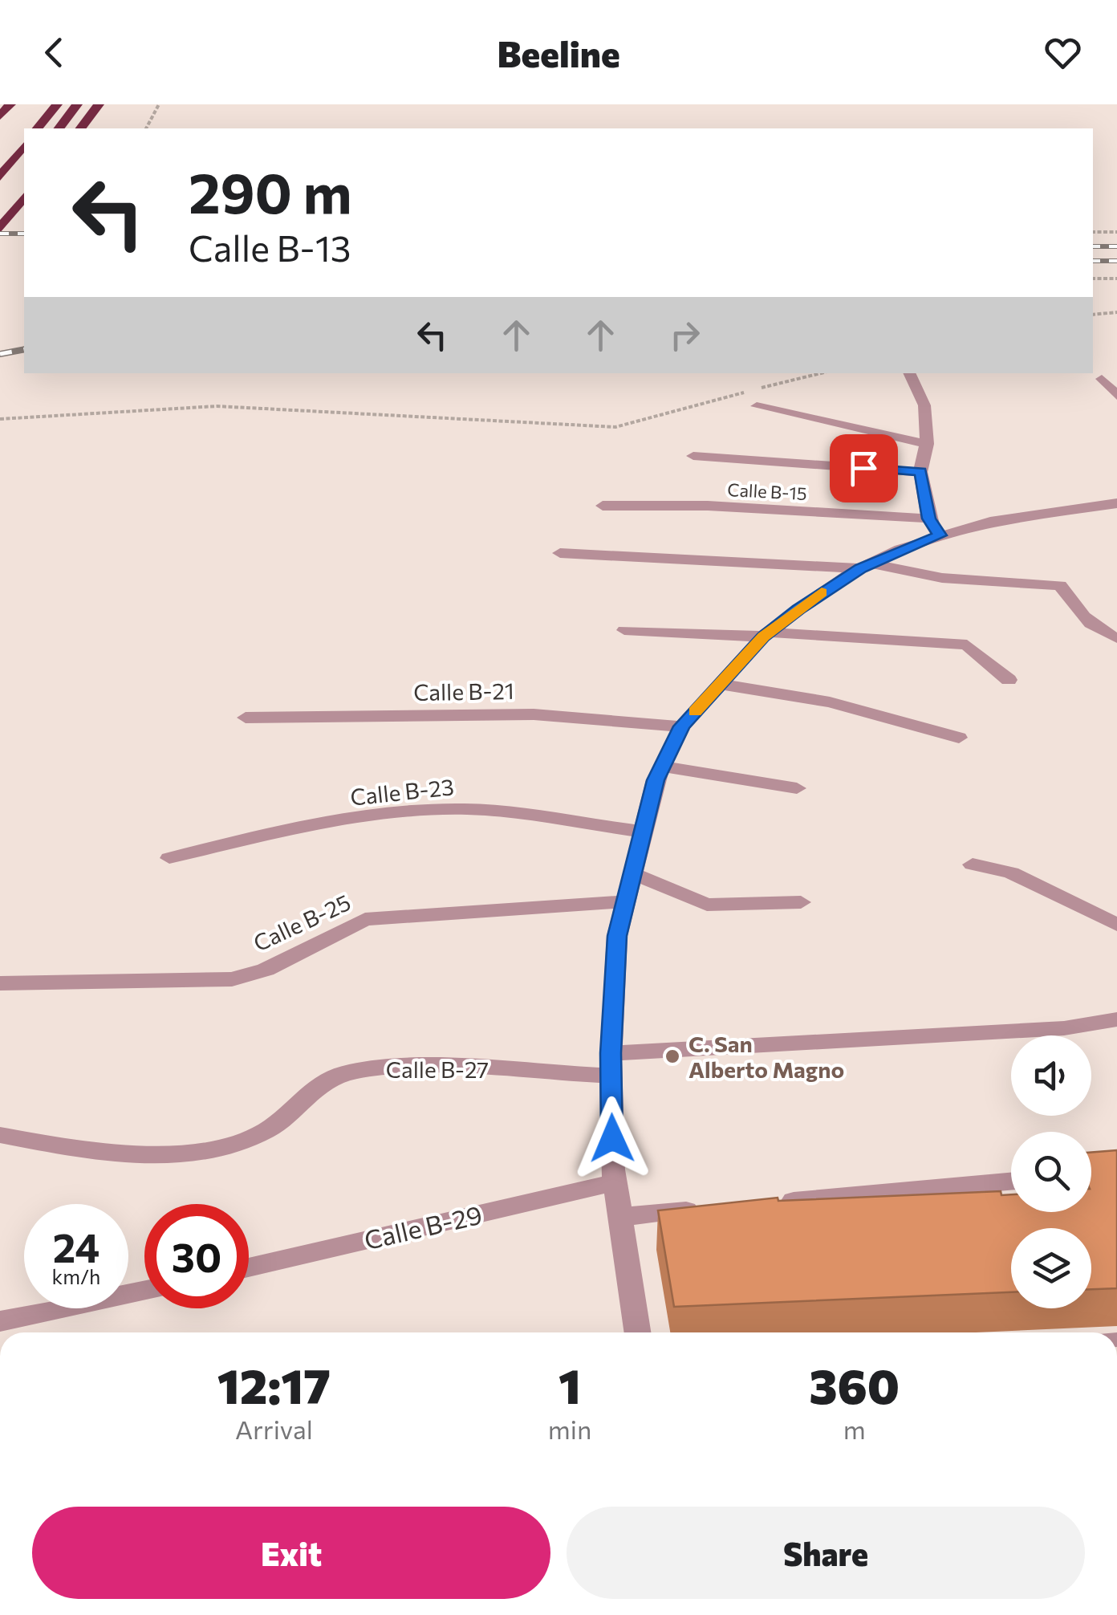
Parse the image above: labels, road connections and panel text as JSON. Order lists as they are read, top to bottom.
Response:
{
  "streets": {
    "street": [
      "Calle B-15",
      "Calle B-21",
      "Calle B-23",
      "Calle B-25",
      "Calle B-27",
      "Calle B-29"
    ]
  },
  "places": ["C. San Alberto Magno"],
  "page": {
    "header": "Beeline",
    "turn": ["290 m", "Calle B-13"],
    "speed": "24 km/h",
    "limit": "30",
    "eta": [
      "12:17",
      "Arrival",
      "1",
      "min",
      "360",
      "m"
    ],
    "buttons": ["Exit", "Share"]
  }
}
